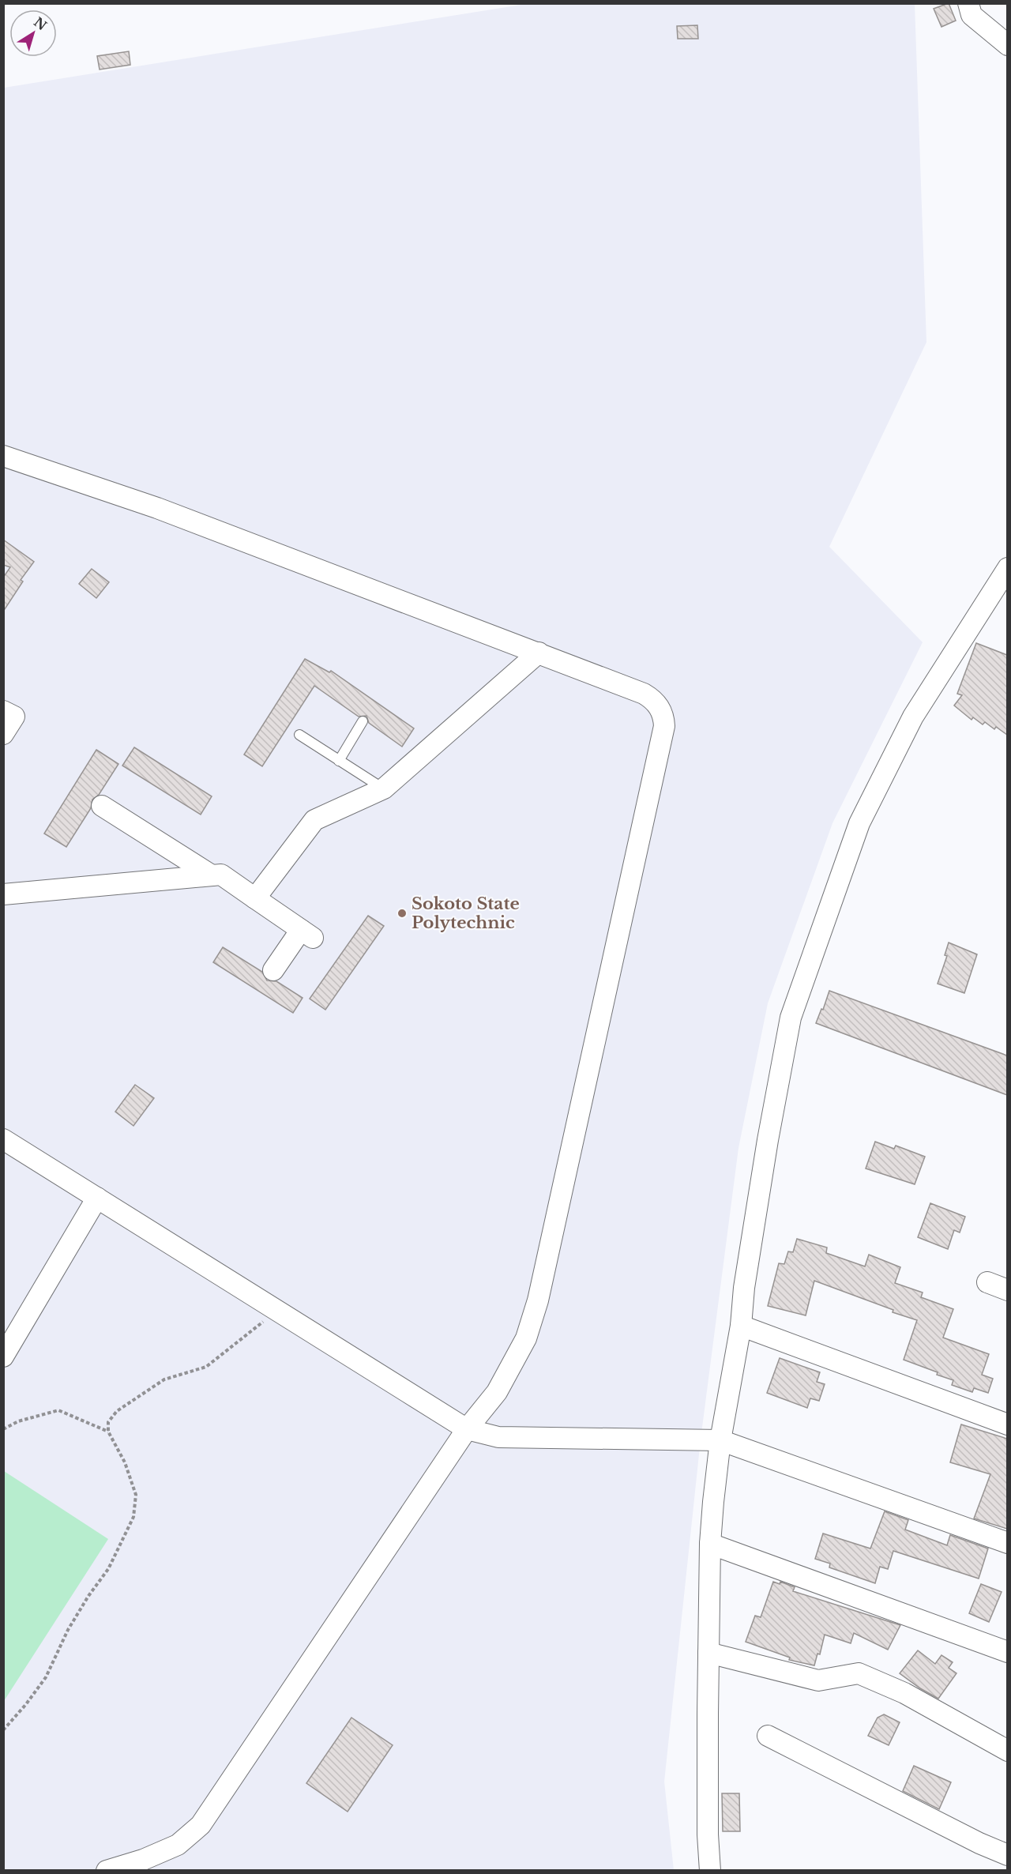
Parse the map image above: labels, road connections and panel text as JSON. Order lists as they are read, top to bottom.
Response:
{
  "places": ["Sokoto State Polytechnic"],
  "north": "top right"
}
